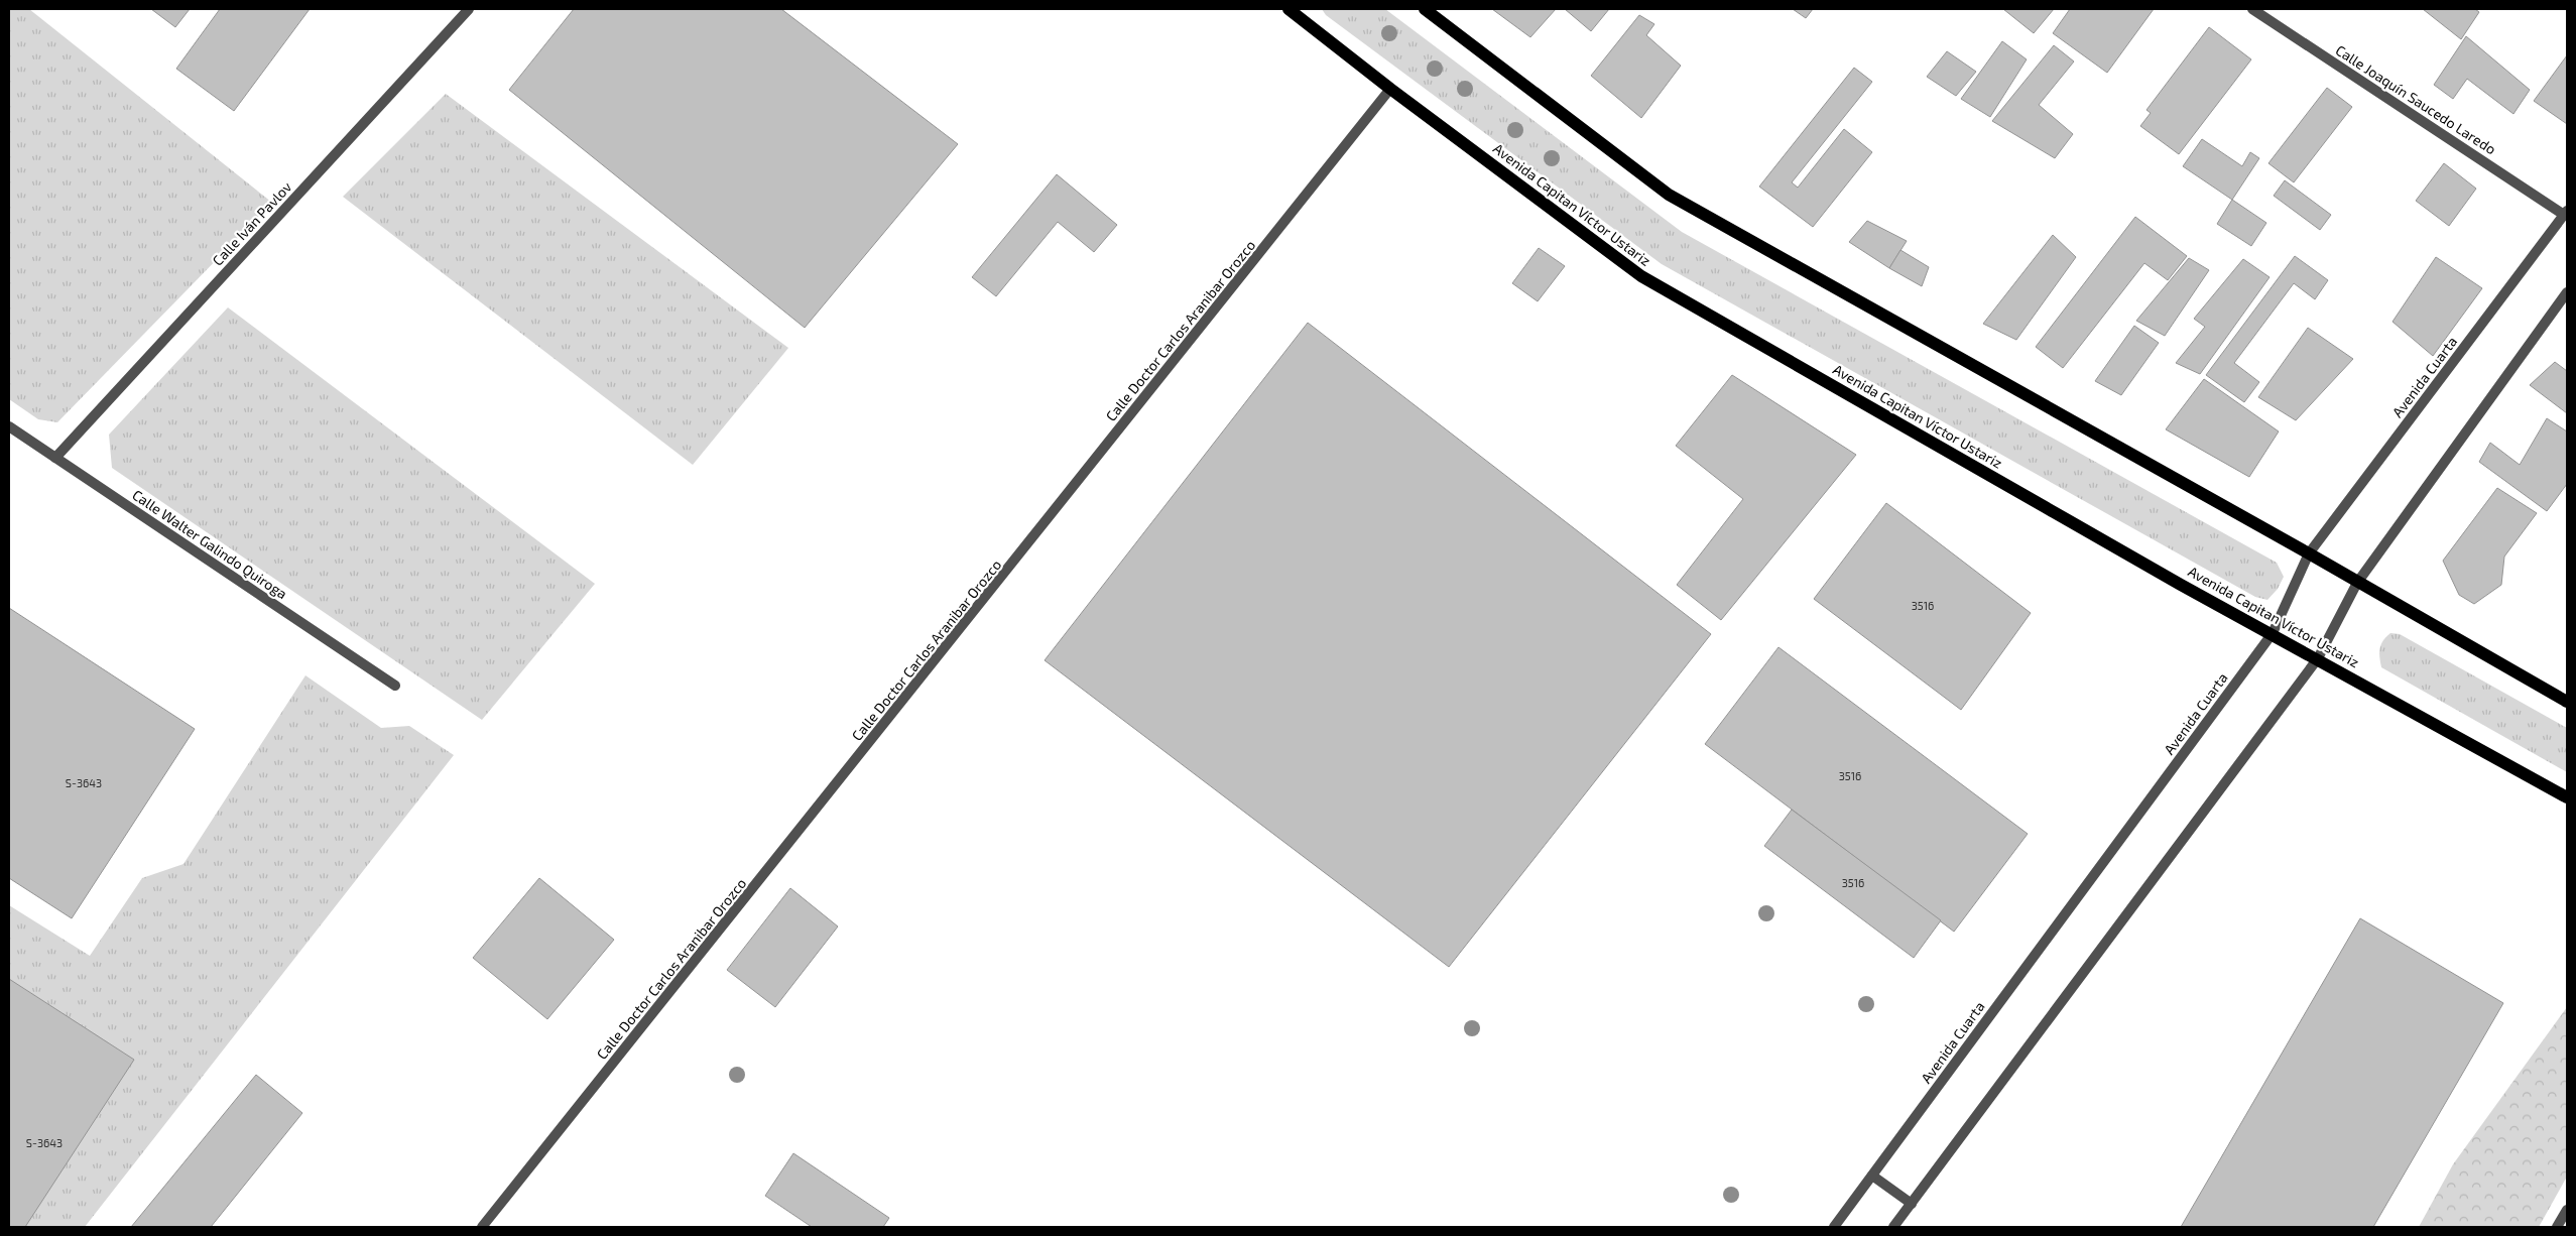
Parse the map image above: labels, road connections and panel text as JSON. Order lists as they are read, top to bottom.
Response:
{
  "streets": {
    "main road": ["Avenida Capitan Víctor Ustariz"],
    "street": [
      "Calle Joaquín Saucedo Laredo",
      "Calle Iván Pavlov",
      "Calle Doctor Carlos Aranibar Orozco",
      "Avenida Cuarta",
      "Calle Walter Galindo Quiroga"
    ]
  },
  "crossings": [
    ["Calle Joaquín Saucedo Laredo", "Avenida Cuarta"],
    ["Avenida Capitan Víctor Ustariz", "Calle Doctor Carlos Aranibar Orozco"],
    ["Avenida Capitan Víctor Ustariz", "Avenida Cuarta"],
    ["Calle Iván Pavlov", "Calle Walter Galindo Quiroga"]
  ],
  "house_numbers": [
    "3516",
    "3516",
    "S-3643",
    "3516",
    "S-3643"
  ]
}
